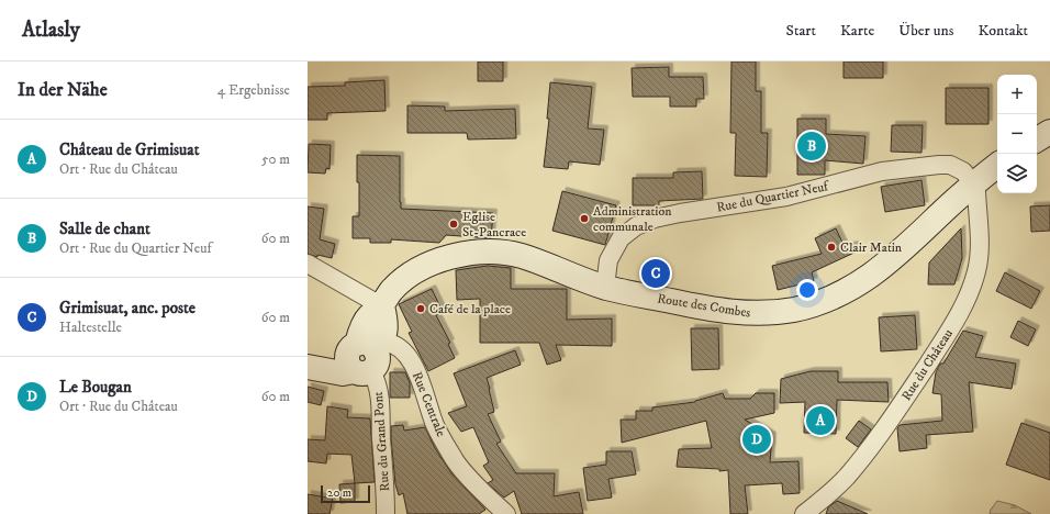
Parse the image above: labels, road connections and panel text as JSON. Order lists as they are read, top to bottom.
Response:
{
  "streets": {
    "street": [
      "Rue du Quartier Neuf",
      "Route des Combes",
      "Rue du Château",
      "Rue Centrale",
      "Rue du Grand Pont"
    ]
  },
  "crossings": [
    ["Rue du Quartier Neuf", "Route des Combes"],
    ["Rue du Quartier Neuf", "Rue du Château"],
    ["Route des Combes", "Rue du Château"],
    ["Route des Combes", "Rue Centrale"],
    ["Route des Combes", "Rue du Grand Pont"],
    ["Rue Centrale", "Rue du Grand Pont"]
  ],
  "places": [
    "Administration communale",
    "Eglise St-Pancrace",
    "Clair Matin",
    "Café de la place"
  ],
  "scale_bar": "20 m",
  "page": {
    "header": "Atlasly",
    "nav": [
      "Start",
      "Karte",
      "Über uns",
      "Kontakt"
    ],
    "heading": ["In der Nähe", "4 Ergebnisse"],
    "map_buttons": ["+", "−"],
    "list": [
      {
        "mark": "A",
        "name": "Château de Grimisuat",
        "note": "Ort · Rue du Château",
        "value": "50 m"
      },
      {
        "mark": "B",
        "name": "Salle de chant",
        "note": "Ort · Rue du Quartier Neuf",
        "value": "60 m"
      },
      {
        "mark": "C",
        "name": "Grimisuat, anc. poste",
        "note": "Haltestelle",
        "value": "60 m"
      },
      {
        "mark": "D",
        "name": "Le Bougan",
        "note": "Ort · Rue du Château",
        "value": "60 m"
      }
    ],
    "pins": [
      "B",
      "C",
      "A",
      "D"
    ],
    "scale": "20 m"
  }
}
